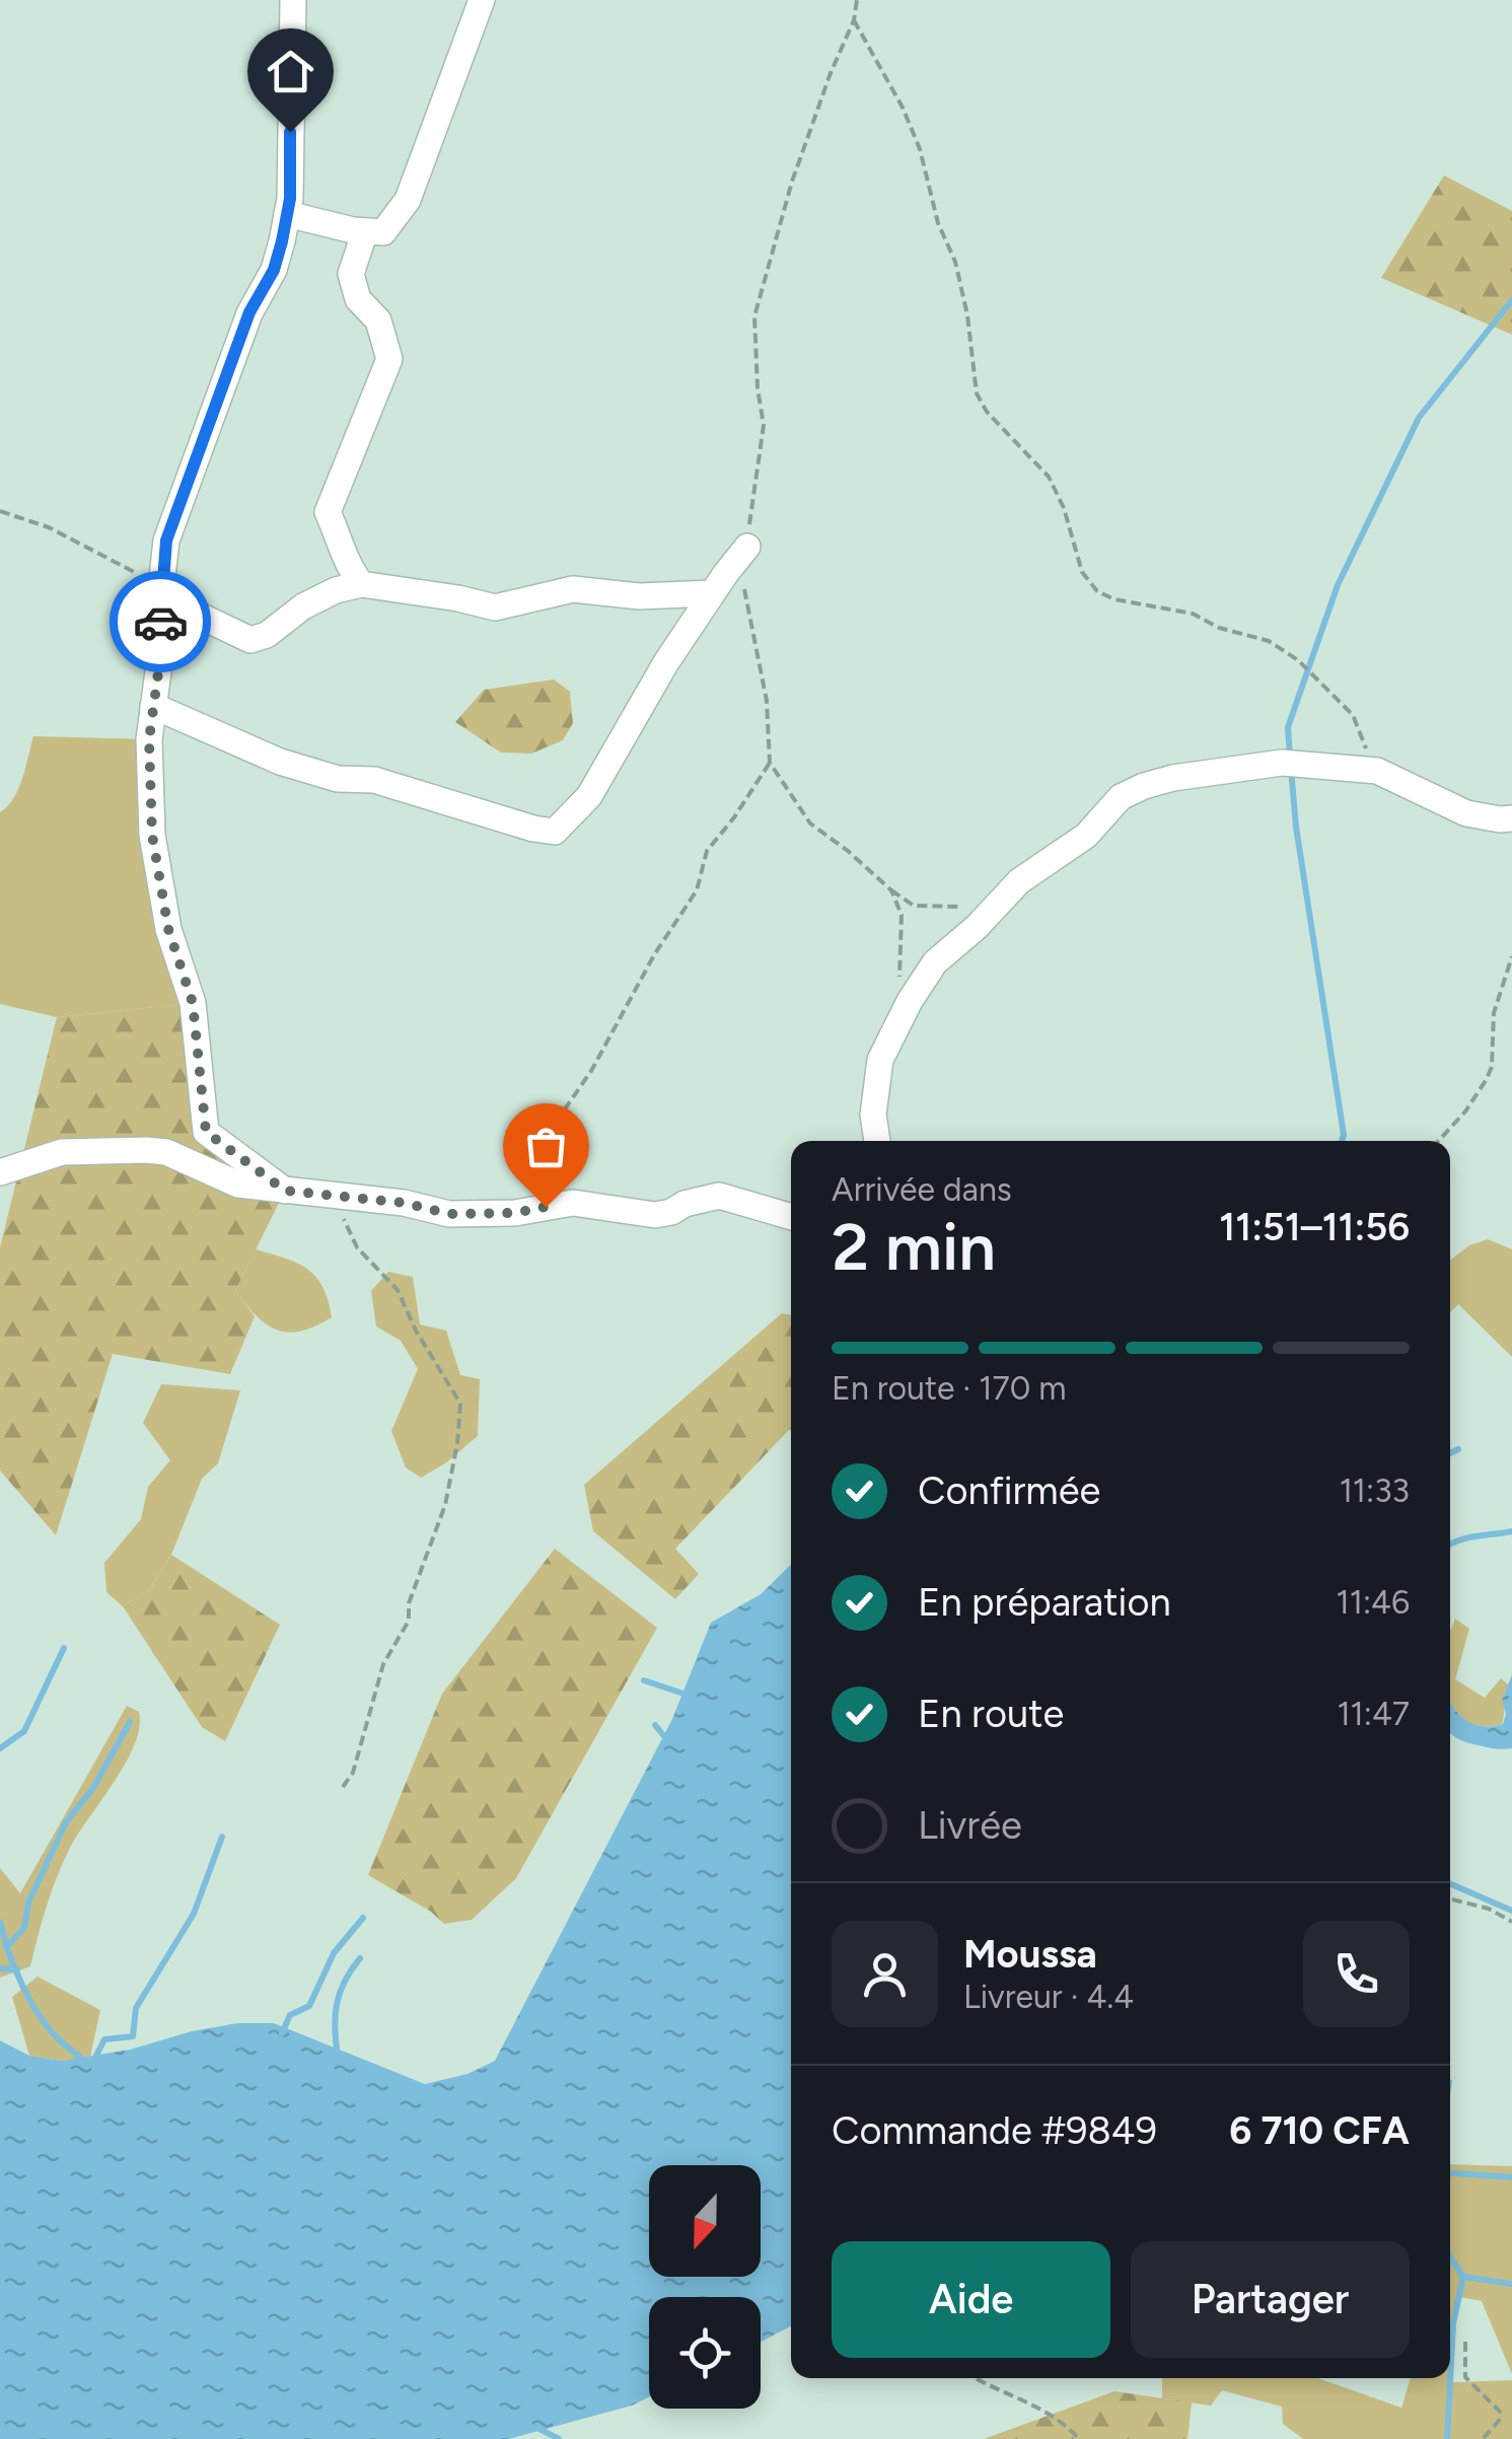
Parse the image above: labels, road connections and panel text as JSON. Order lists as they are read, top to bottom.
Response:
{
  "north": "bottom",
  "page": {
    "heading": ["2 min", "Arrivée dans", "11:51–11:56"],
    "panel": [
      "Moussa",
      "Livreur · 4.4",
      "Commande #9849",
      "6 710 CFA"
    ],
    "bar": "En route · 170 m",
    "list": [
      ["Confirmée", "11:33"],
      ["En préparation", "11:46"],
      ["En route", "11:47"],
      "Livrée"
    ],
    "buttons": ["Aide", "Partager"]
  }
}
